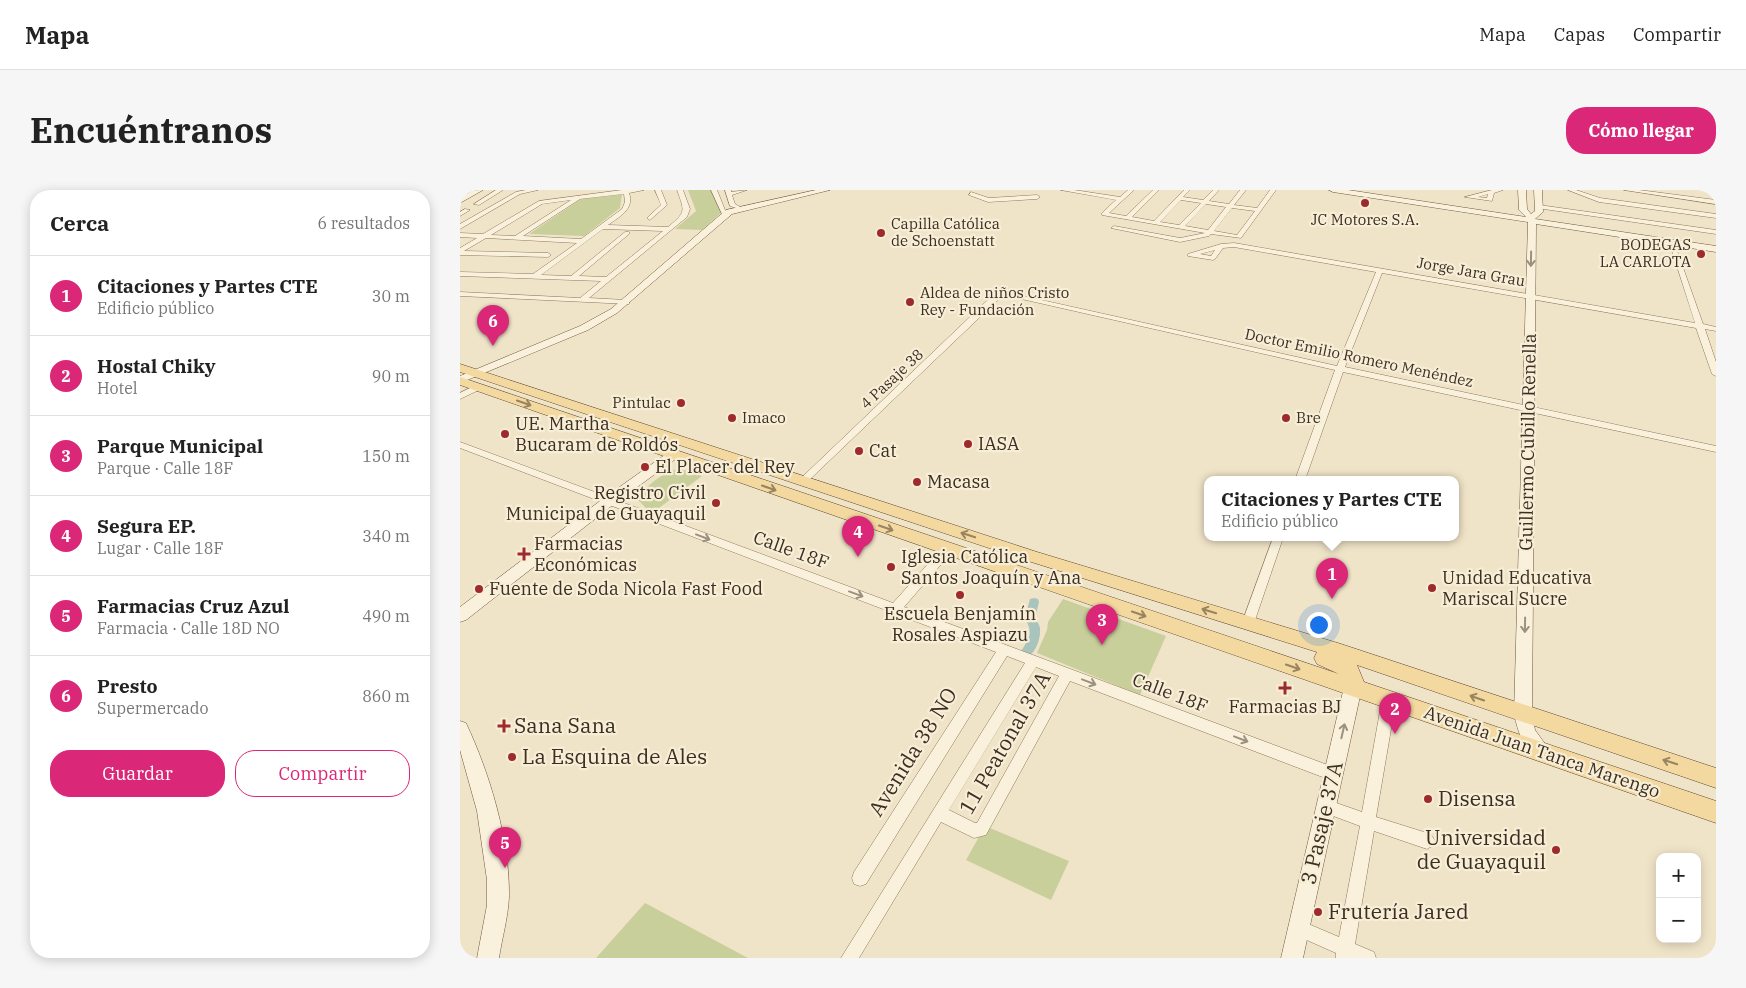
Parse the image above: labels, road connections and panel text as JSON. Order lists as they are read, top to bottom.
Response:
{
  "streets": {
    "main road": ["Avenida Juan Tanca Marengo"],
    "street": [
      "Jorge Jara Grau",
      "Doctor Emilio Romero Menéndez",
      "4 Pasaje 38",
      "Guillermo Cubillo Renella",
      "Calle 18F",
      "11 Peatonal 37A",
      "Avenida 38 NO",
      "3 Pasaje 37A"
    ]
  },
  "crossings": [
    ["Jorge Jara Grau", "Guillermo Cubillo Renella"],
    ["Doctor Emilio Romero Menéndez", "4 Pasaje 38"],
    ["Doctor Emilio Romero Menéndez", "Guillermo Cubillo Renella"],
    ["4 Pasaje 38", "Avenida Juan Tanca Marengo"],
    ["Guillermo Cubillo Renella", "Avenida Juan Tanca Marengo"],
    ["Calle 18F", "11 Peatonal 37A"],
    ["Calle 18F", "Avenida 38 NO"],
    ["Calle 18F", "3 Pasaje 37A"],
    ["Avenida Juan Tanca Marengo", "3 Pasaje 37A"]
  ],
  "one_way": ["Guillermo Cubillo Renella", "Calle 18F"],
  "places": {
    "other": [
      "JC Motores S.A.",
      "Capilla Católica de Schoenstatt",
      "BODEGAS LA CARLOTA",
      "Aldea de niños Cristo Rey - Fundación",
      "Pintulac",
      "Imaco",
      "Bre",
      "UE. Martha Bucaram de Roldós",
      "IASA",
      "Cat",
      "El Placer del Rey",
      "Macasa",
      "Registro Civil Municipal de Guayaquil",
      "Iglesia Católica Santos Joaquín y Ana",
      "Unidad Educativa Mariscal Sucre",
      "Fuente de Soda Nicola Fast Food",
      "Escuela Benjamín Rosales Aspiazu",
      "La Esquina de Ales",
      "Disensa",
      "Universidad de Guayaquil",
      "Frutería Jared"
    ],
    "health": ["Farmacias Económicas", "Farmacias BJ", "Sana Sana"]
  },
  "page": {
    "header": "Mapa",
    "nav": ["Mapa", "Capas", "Compartir"],
    "title": "Encuéntranos",
    "buttons": [
      "Cómo llegar",
      ["Guardar", "Compartir"]
    ],
    "heading": ["Cerca", "6 resultados"],
    "list": [
      {
        "mark": "1",
        "name": "Citaciones y Partes CTE",
        "note": "Edificio público",
        "value": "30 m"
      },
      {
        "mark": "2",
        "name": "Hostal Chiky",
        "note": "Hotel",
        "value": "90 m"
      },
      {
        "mark": "3",
        "name": "Parque Municipal",
        "note": "Parque · Calle 18F",
        "value": "150 m"
      },
      {
        "mark": "4",
        "name": "Segura EP.",
        "note": "Lugar · Calle 18F",
        "value": "340 m"
      },
      {
        "mark": "5",
        "name": "Farmacias Cruz Azul",
        "note": "Farmacia · Calle 18D NO",
        "value": "490 m"
      },
      {
        "mark": "6",
        "name": "Presto",
        "note": "Supermercado",
        "value": "860 m"
      }
    ],
    "pins": [
      "6",
      "4",
      "1",
      "3",
      "2",
      "5"
    ],
    "popup": ["Citaciones y Partes CTE", "Edificio público"],
    "map_buttons": ["+", "−"]
  }
}
